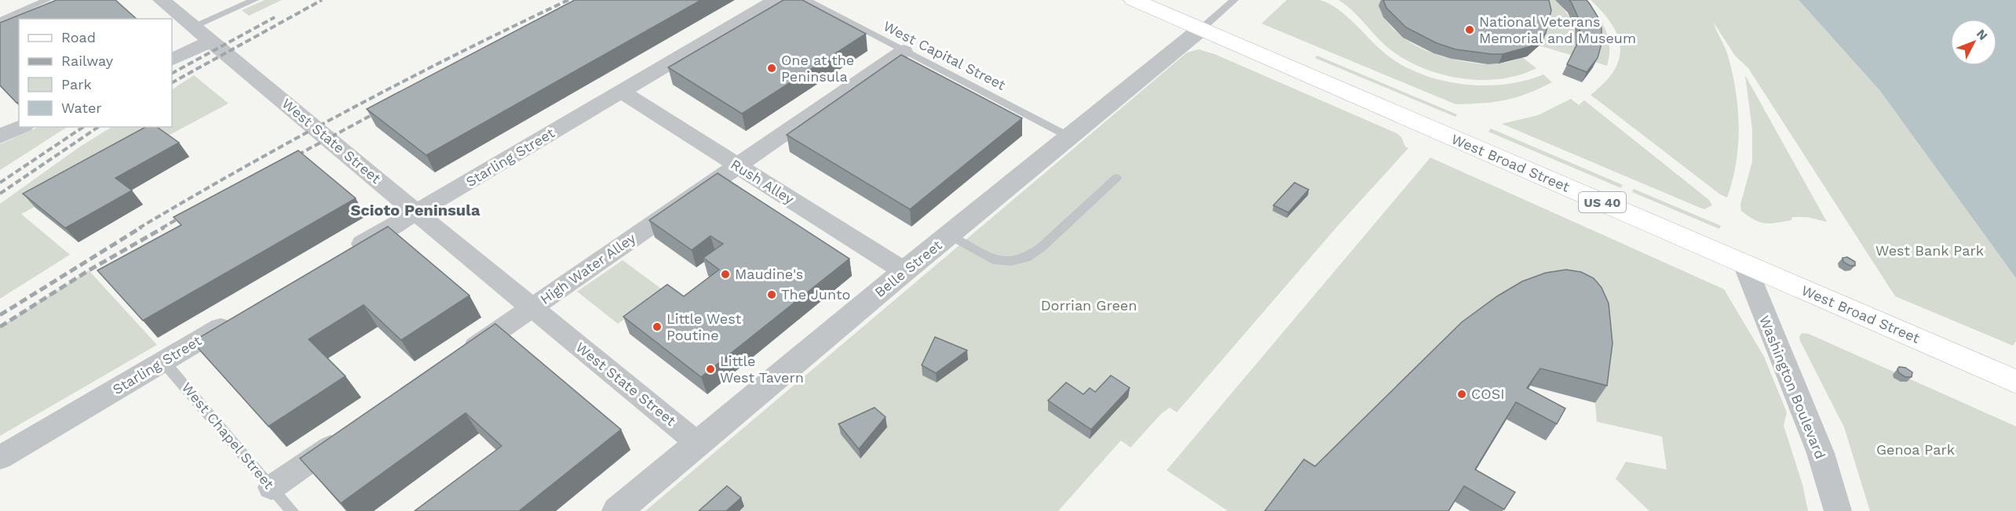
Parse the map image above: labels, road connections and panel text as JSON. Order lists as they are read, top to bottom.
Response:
{
  "streets": {
    "main road": ["West Broad Street", "US 40"],
    "street": [
      "West State Street",
      "Starling Street",
      "Rush Alley",
      "High Water Alley",
      "Belle Street",
      "Washington Boulevard"
    ],
    "lane": ["West Capital Street", "West Chapel Street"]
  },
  "crossings": [
    ["West Capital Street", "High Water Alley"],
    ["West Capital Street", "Belle Street"],
    ["West State Street", "Starling Street"],
    ["West State Street", "High Water Alley"],
    ["West State Street", "Belle Street"],
    ["Starling Street", "Rush Alley"],
    ["Starling Street", "West Chapel Street"],
    ["West Broad Street", "Belle Street"],
    ["West Broad Street", "Washington Boulevard"],
    ["Rush Alley", "High Water Alley"],
    ["Rush Alley", "Belle Street"]
  ],
  "districts": ["Scioto Peninsula"],
  "parks": ["West Bank Park", "Dorrian Green", "Genoa Park"],
  "places": [
    "National Veterans Memorial and Museum",
    "One at the Peninsula",
    "Maudine's",
    "The Junto",
    "Little West Poutine",
    "Little West Tavern",
    "COSI"
  ],
  "legend": [
    "Road",
    "Railway",
    "Park",
    "Water"
  ],
  "north": "top right"
}
